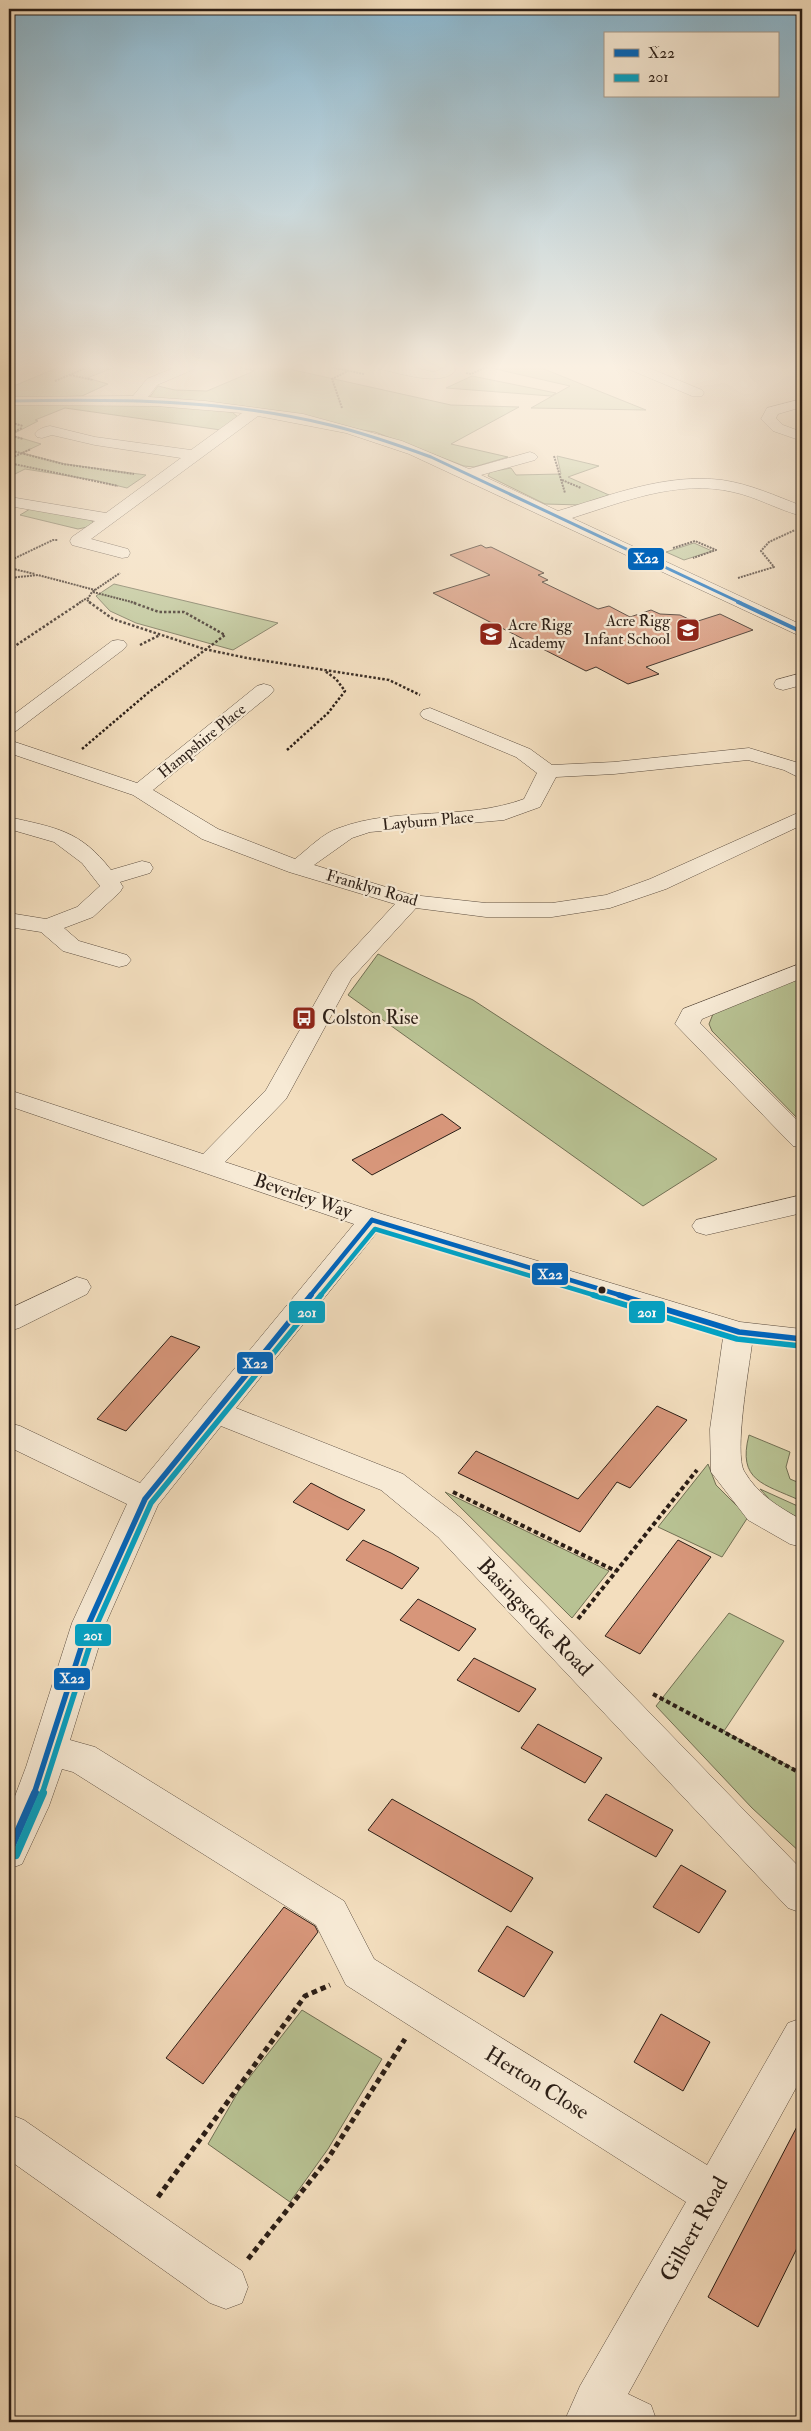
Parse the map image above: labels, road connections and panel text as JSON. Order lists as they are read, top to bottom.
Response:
{
  "streets": {
    "street": [
      "Hampshire Place",
      "Layburn Place",
      "Franklyn Road",
      "Beverley Way",
      "Basingstoke Road",
      "Herton Close",
      "Gilbert Road"
    ]
  },
  "crossings": [
    ["Hampshire Place", "Franklyn Road"],
    ["Layburn Place", "Franklyn Road"],
    ["Herton Close", "Gilbert Road"]
  ],
  "places": {
    "school or university": ["Acre Rigg Infant School", "Acre Rigg Academy"],
    "bus stop": ["Colston Rise"]
  },
  "lines": ["transit line X22", "transit line 201"],
  "legend": ["X22", "201"]
}
